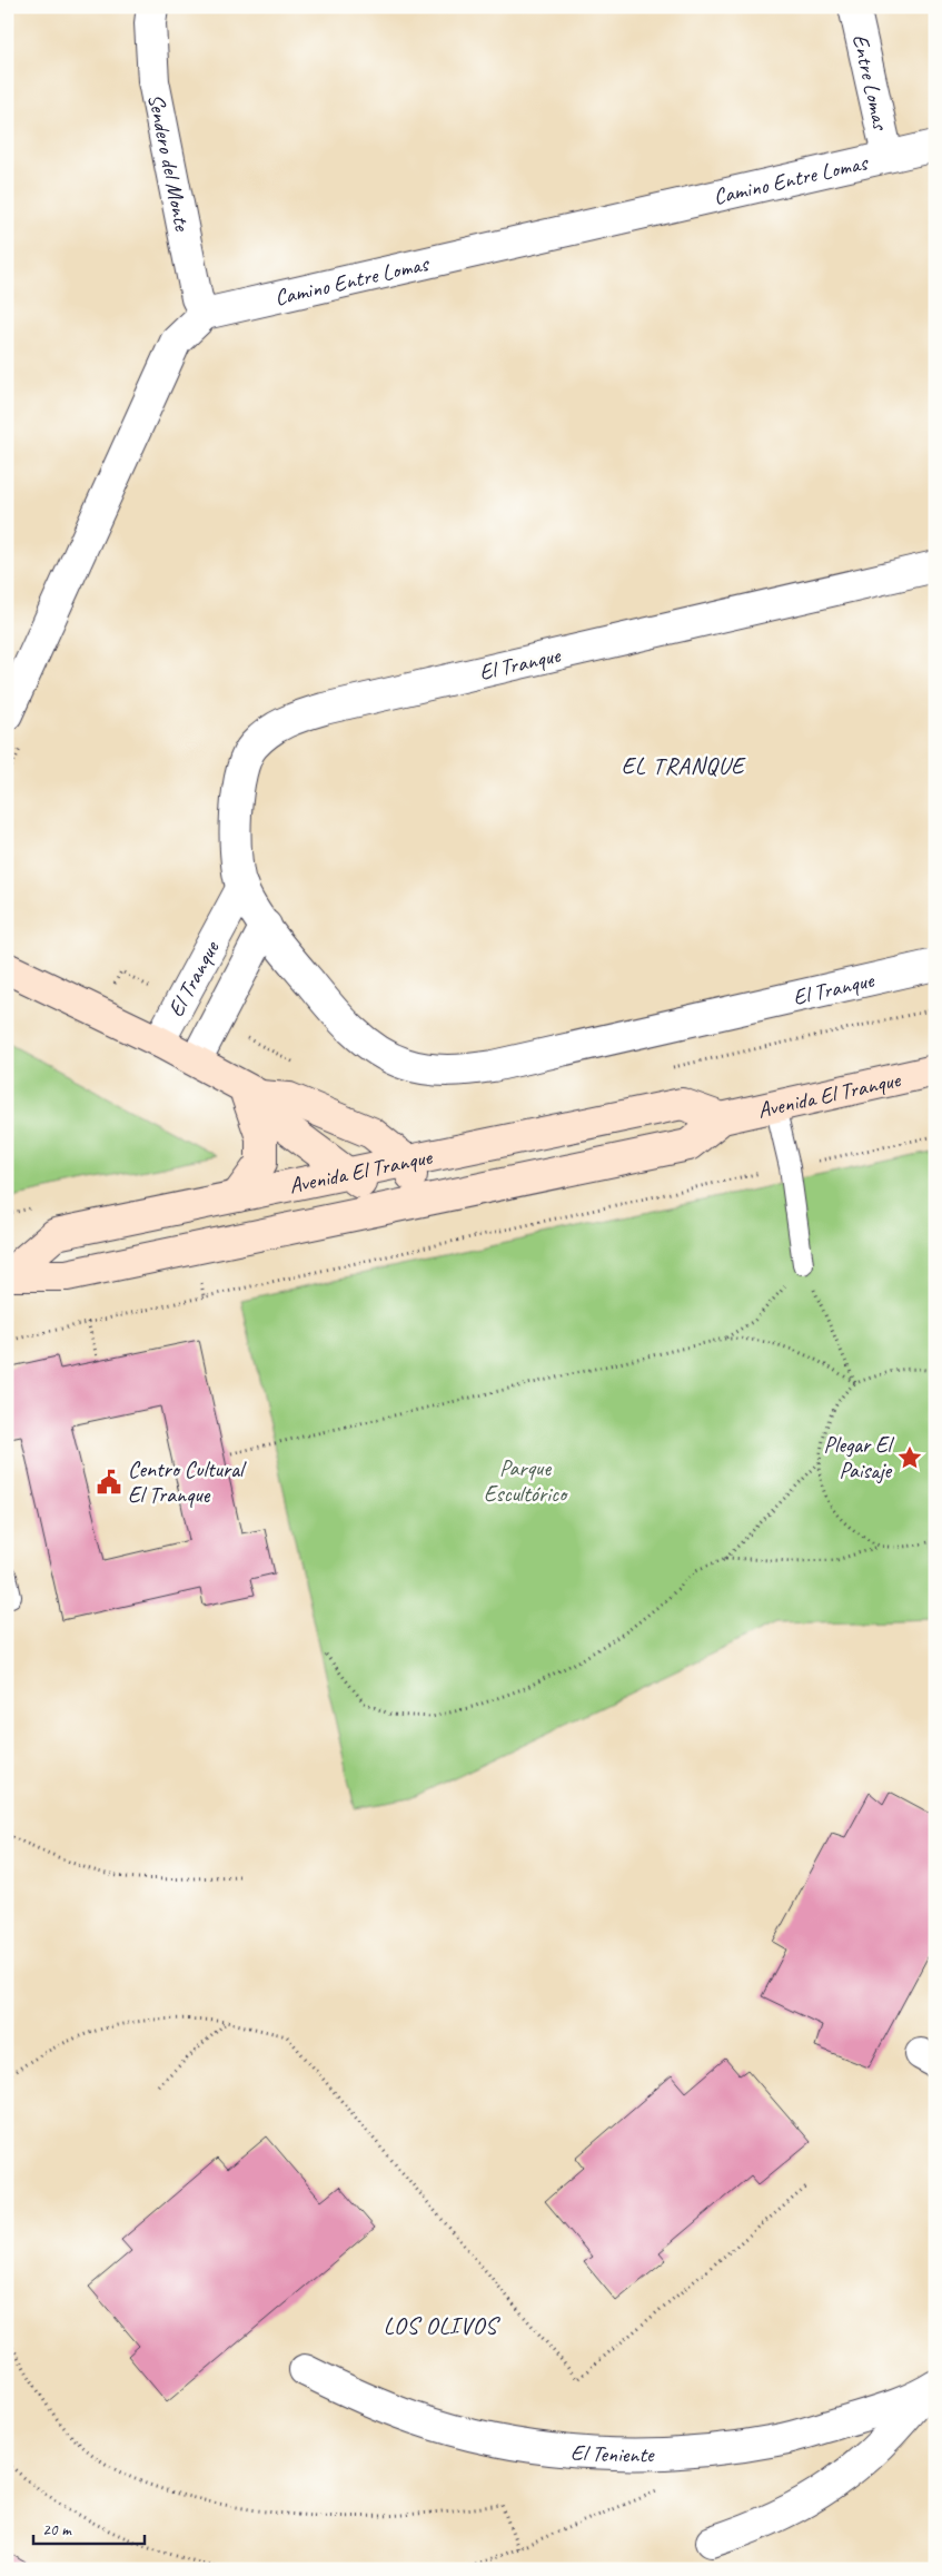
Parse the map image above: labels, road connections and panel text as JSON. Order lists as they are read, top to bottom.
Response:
{
  "streets": {
    "main road": ["Avenida El Tranque"],
    "street": [
      "Entre Lomas",
      "Sendero del Monte",
      "Camino Entre Lomas",
      "El Tranque",
      "El Teniente"
    ]
  },
  "crossings": [
    ["Entre Lomas", "Camino Entre Lomas"],
    ["Sendero del Monte", "Camino Entre Lomas"]
  ],
  "districts": ["EL TRANQUE", "LOS OLIVOS"],
  "parks": ["Parque Escultórico"],
  "places": {
    "place": ["Plegar El Paisaje"],
    "public building": ["Centro Cultural El Tranque"]
  },
  "scale_bar": "20 m"
}
